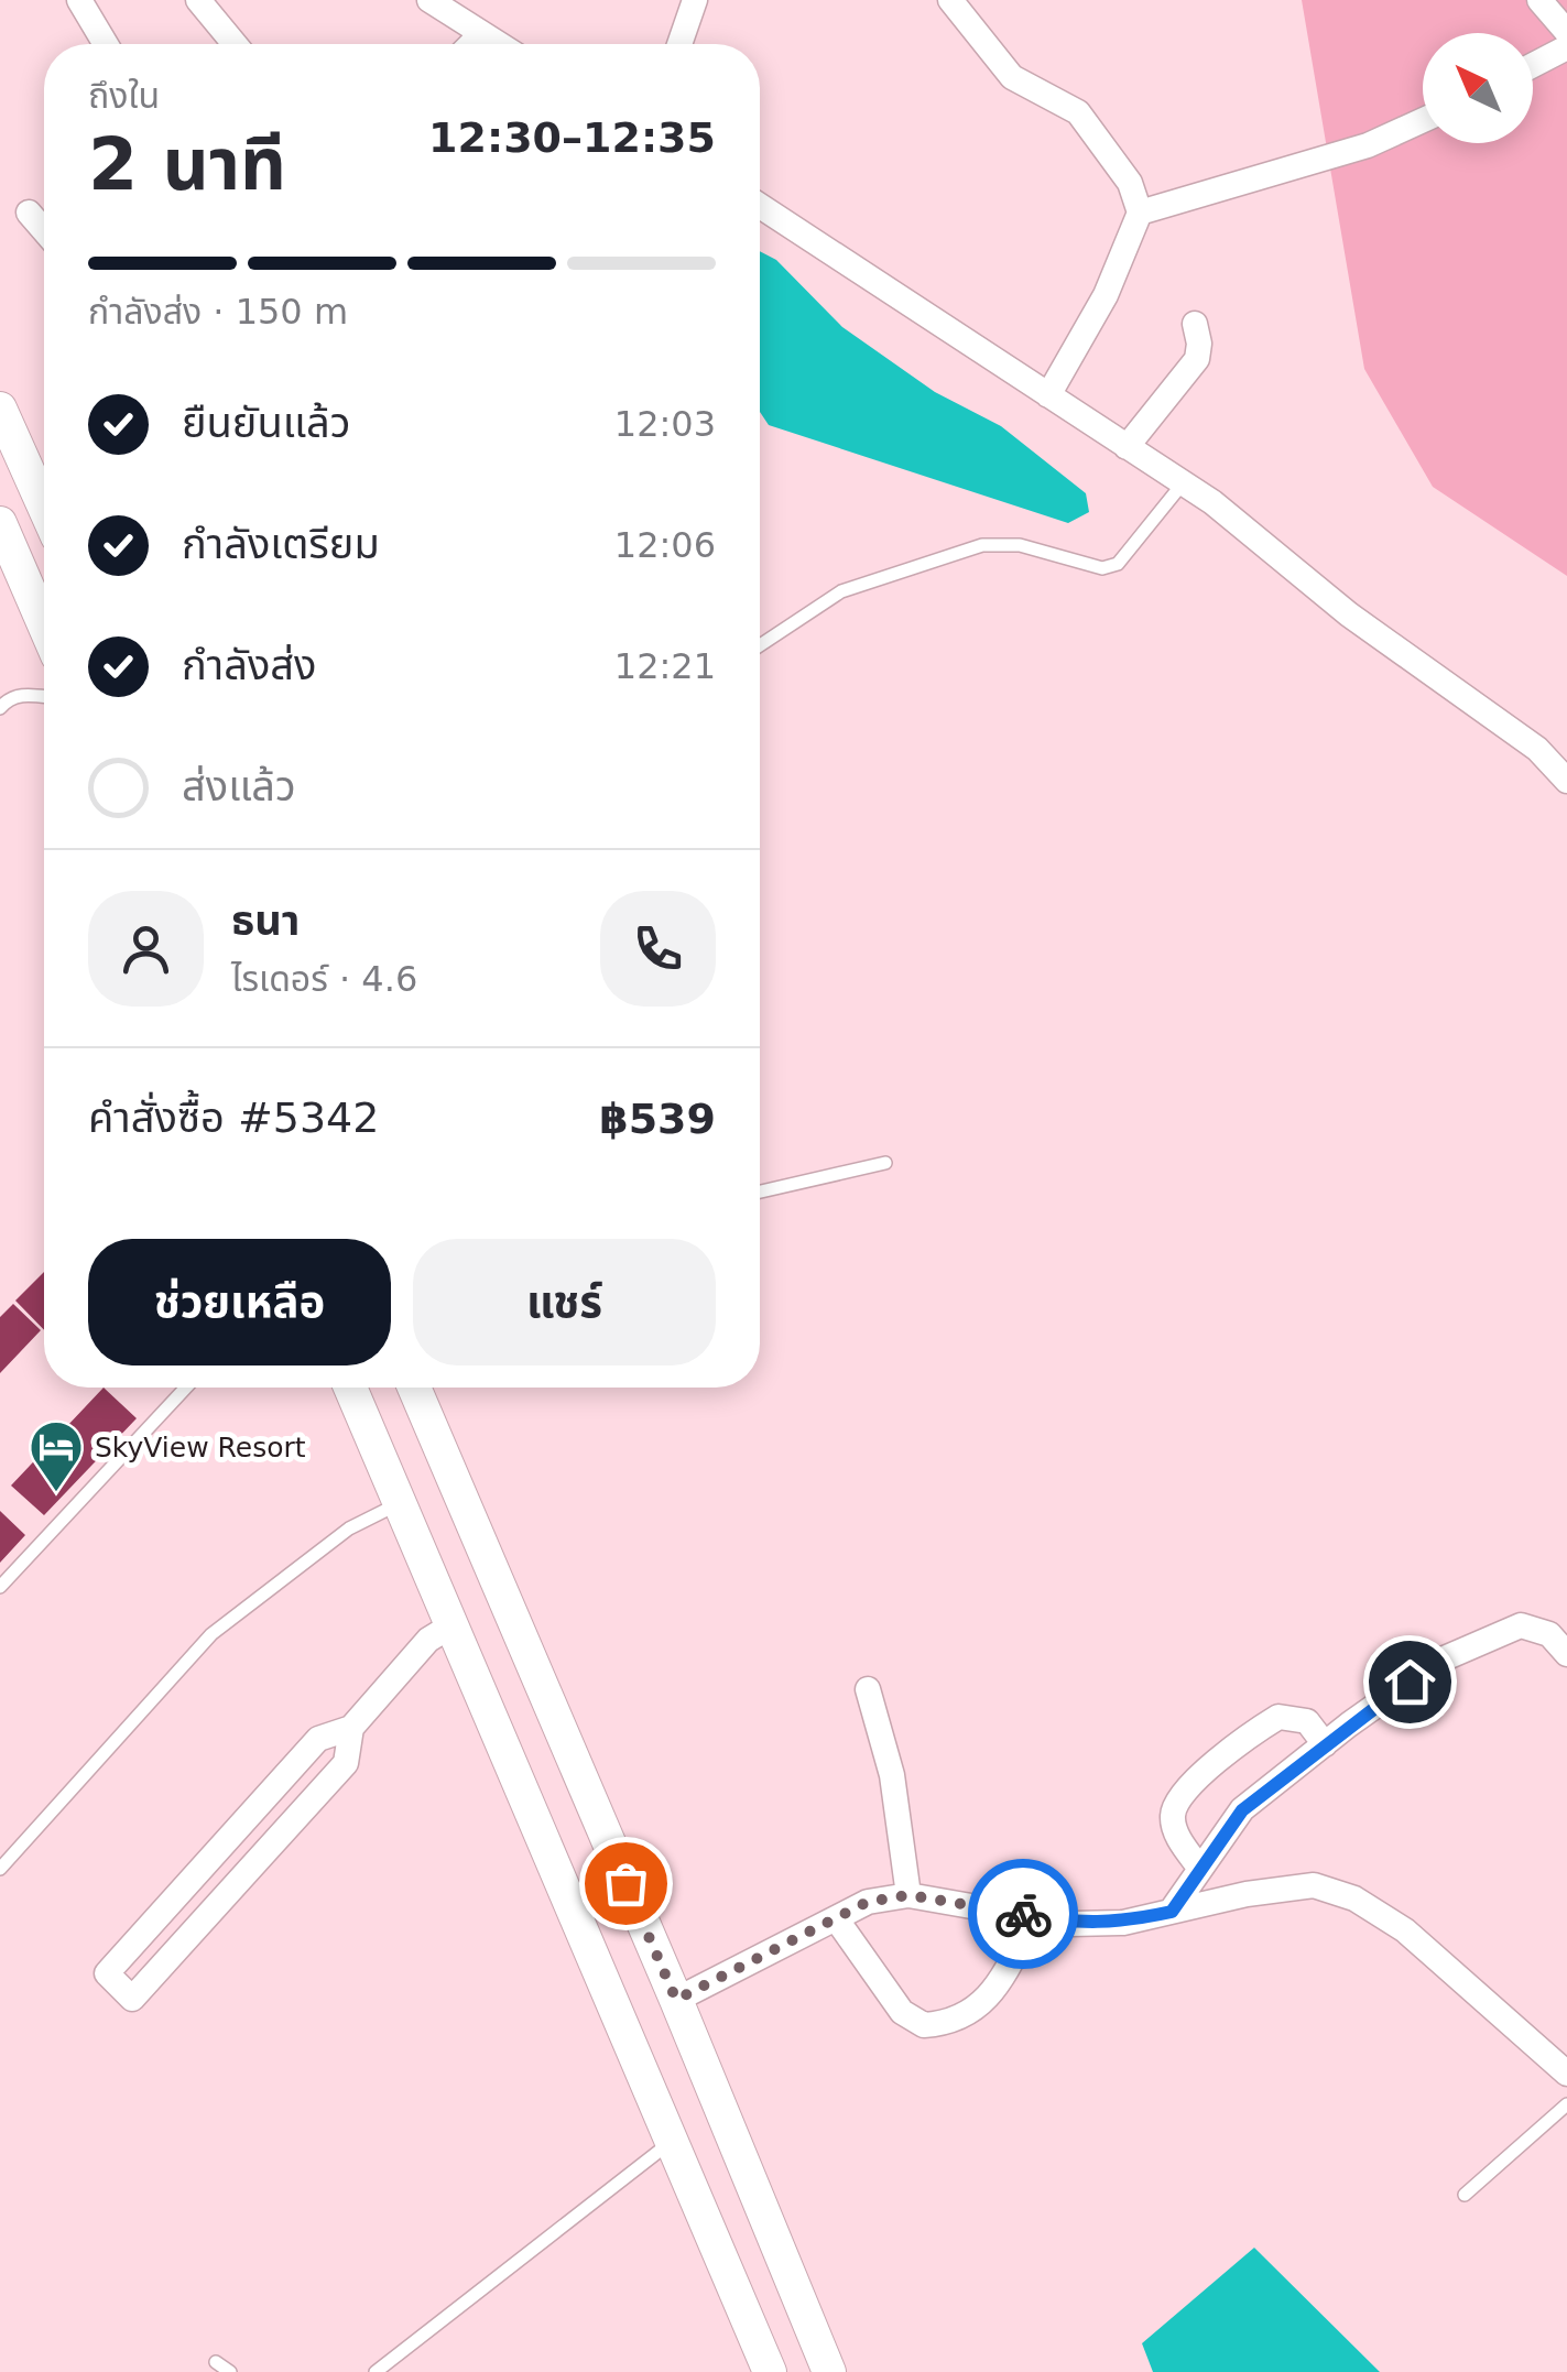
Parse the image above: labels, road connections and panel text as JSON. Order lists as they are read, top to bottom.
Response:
{
  "places": {
    "hotel": ["SkyView Resort"]
  },
  "north": "top left",
  "page": {
    "heading": ["2 นาที", "ถึงใน", "12:30–12:35"],
    "panel": [
      "ธนา",
      "ไรเดอร์ · 4.6",
      "คำสั่งซื้อ #5342",
      "฿539"
    ],
    "bar": "กำลังส่ง · 150 m",
    "list": [
      ["ยืนยันแล้ว", "12:03"],
      ["กำลังเตรียม", "12:06"],
      ["กำลังส่ง", "12:21"],
      "ส่งแล้ว"
    ],
    "buttons": ["ช่วยเหลือ", "แชร์"]
  }
}
